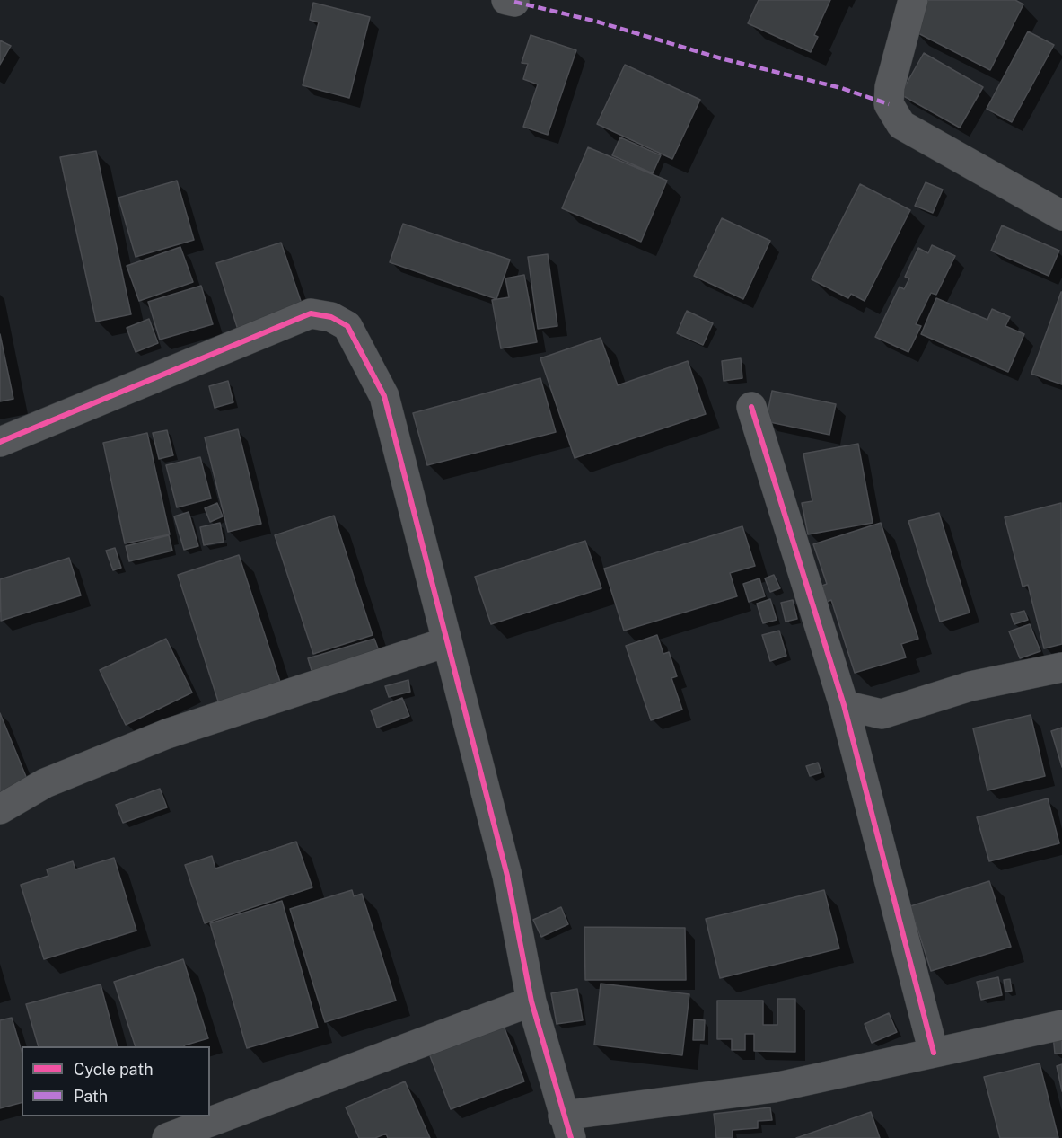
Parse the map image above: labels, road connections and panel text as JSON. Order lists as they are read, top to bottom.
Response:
{
  "legend": ["Cycle path", "Path"]
}
